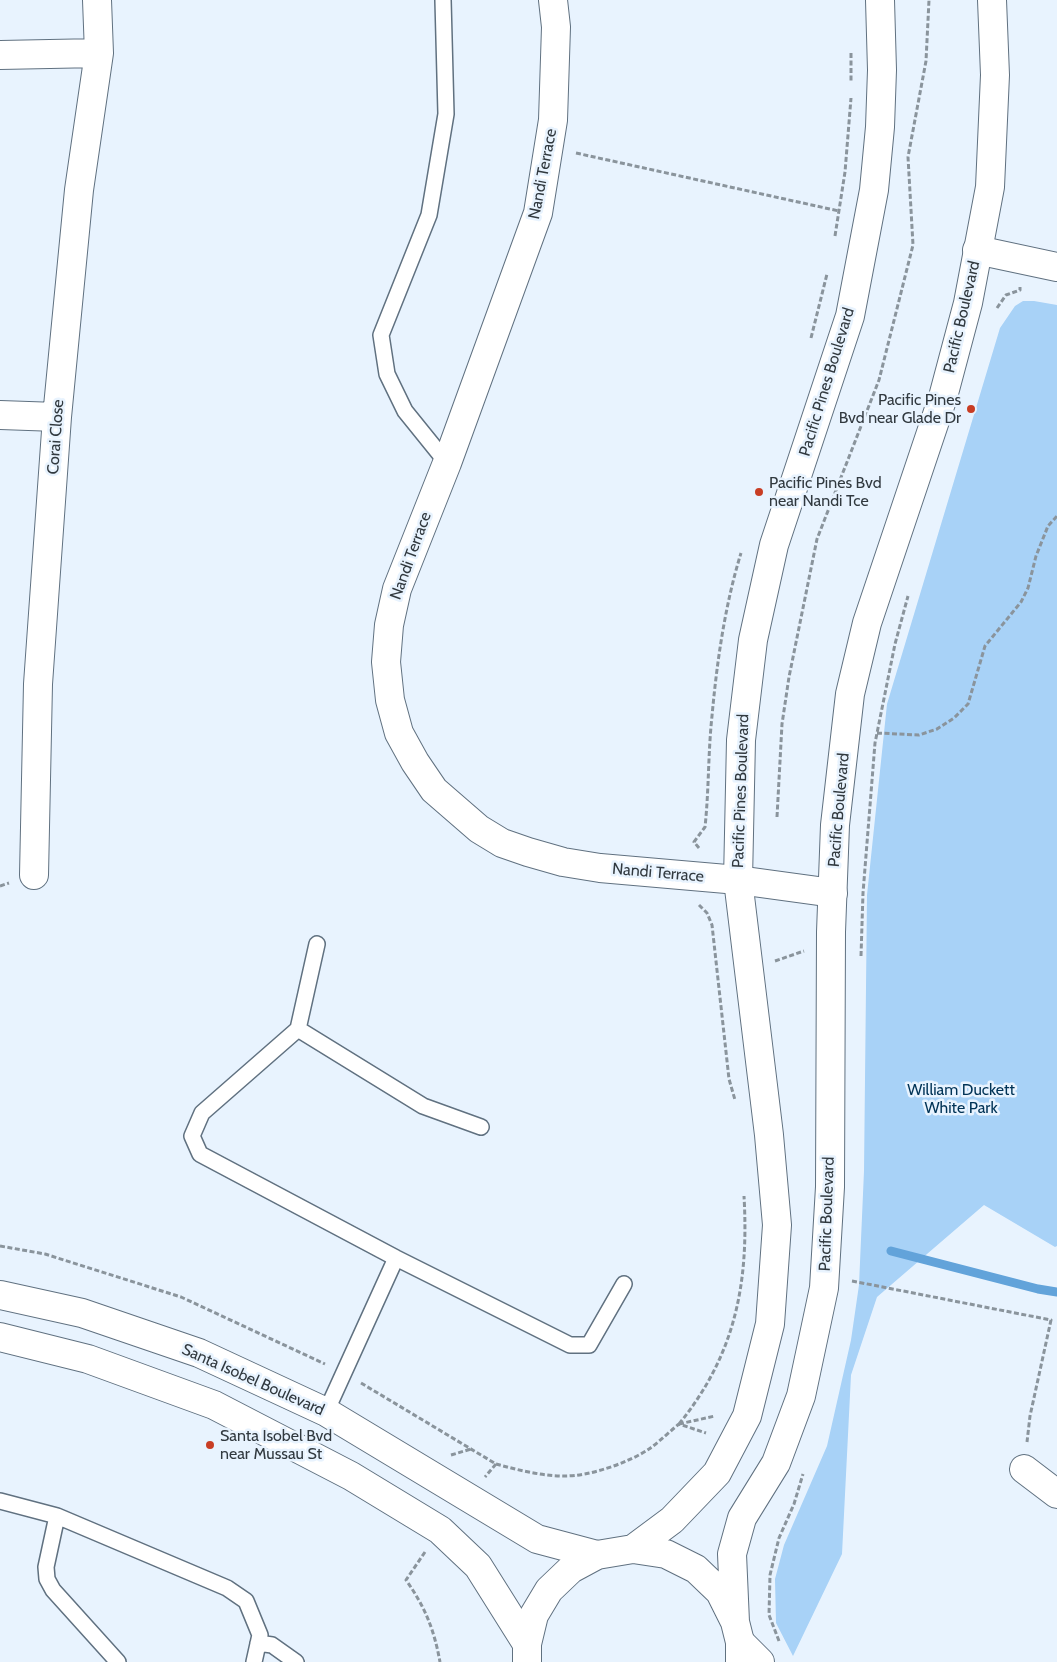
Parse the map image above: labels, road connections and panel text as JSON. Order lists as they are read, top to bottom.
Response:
{
  "streets": {
    "street": [
      "Nandi Terrace",
      "Pacific Boulevard",
      "Pacific Pines Boulevard",
      "Corai Close",
      "Santa Isobel Boulevard"
    ]
  },
  "crossings": [
    ["Nandi Terrace", "Pacific Boulevard"],
    ["Nandi Terrace", "Pacific Pines Boulevard"]
  ],
  "parks": ["William Duckett White Park"],
  "places": ["Pacific Pines Bvd near Glade Dr", "Pacific Pines Bvd near Nandi Tce", "Santa Isobel Bvd near Mussau St"]
}
